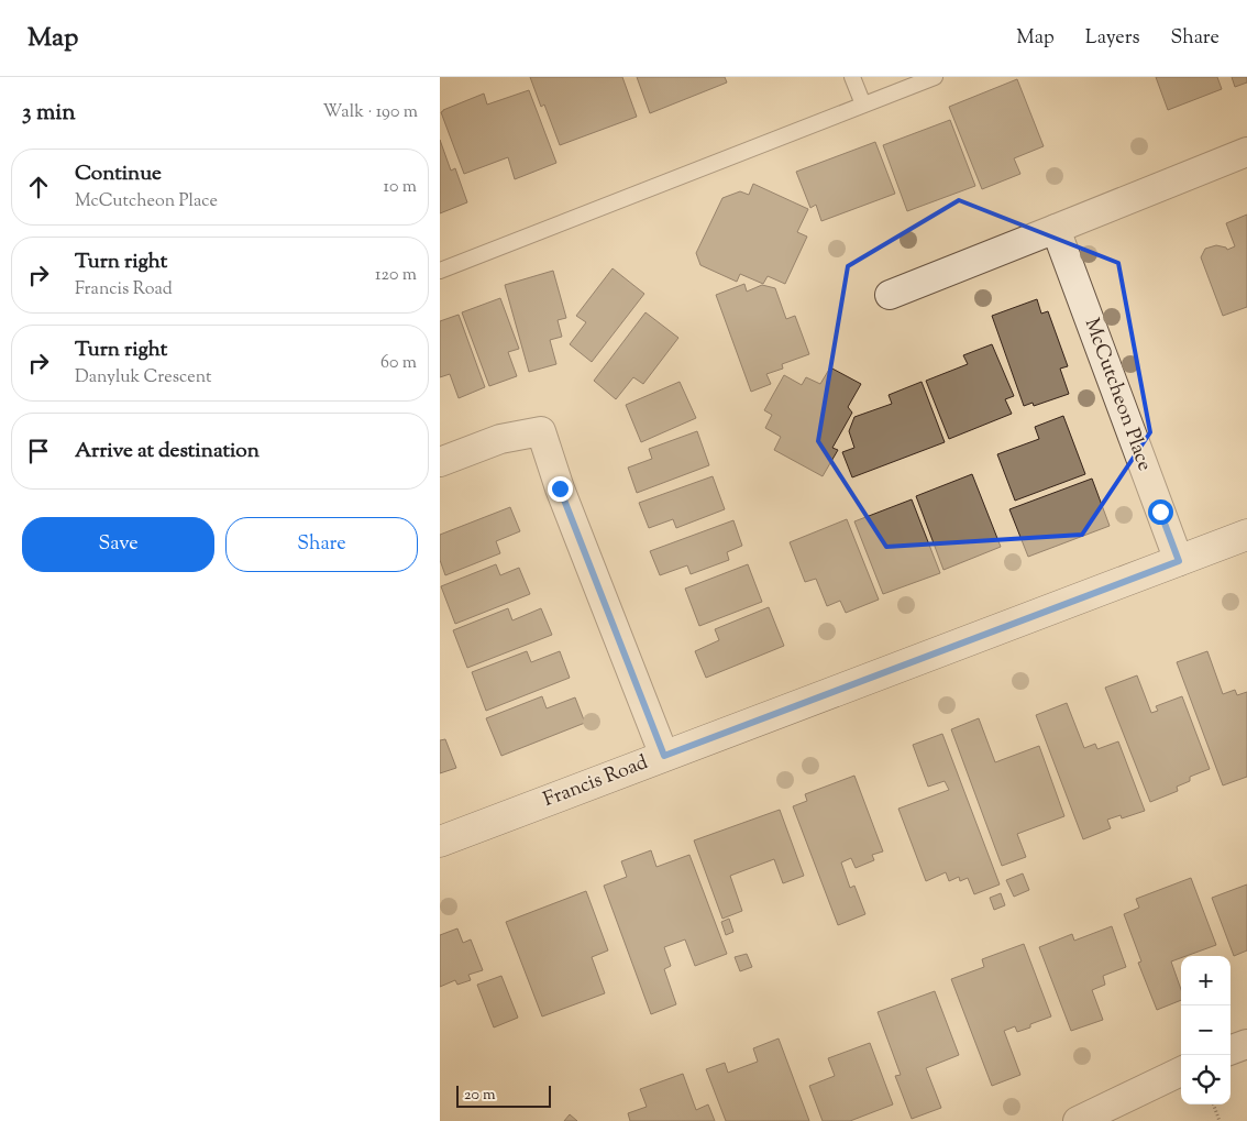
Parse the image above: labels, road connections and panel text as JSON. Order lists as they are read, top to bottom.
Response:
{
  "streets": {
    "street": ["McCutcheon Place", "Francis Road"]
  },
  "crossings": [
    ["McCutcheon Place", "Francis Road"]
  ],
  "scale_bar": "20 m",
  "page": {
    "header": "Map",
    "nav": ["Map", "Layers", "Share"],
    "heading": ["3 min", "Walk · 190 m"],
    "list": [
      ["Continue", "McCutcheon Place", "10 m"],
      ["Turn right", "Francis Road", "120 m"],
      ["Turn right", "Danyluk Crescent", "60 m"],
      "Arrive at destination"
    ],
    "buttons": ["Save", "Share"],
    "map_buttons": ["+", "−"],
    "scale": "20 m"
  }
}
